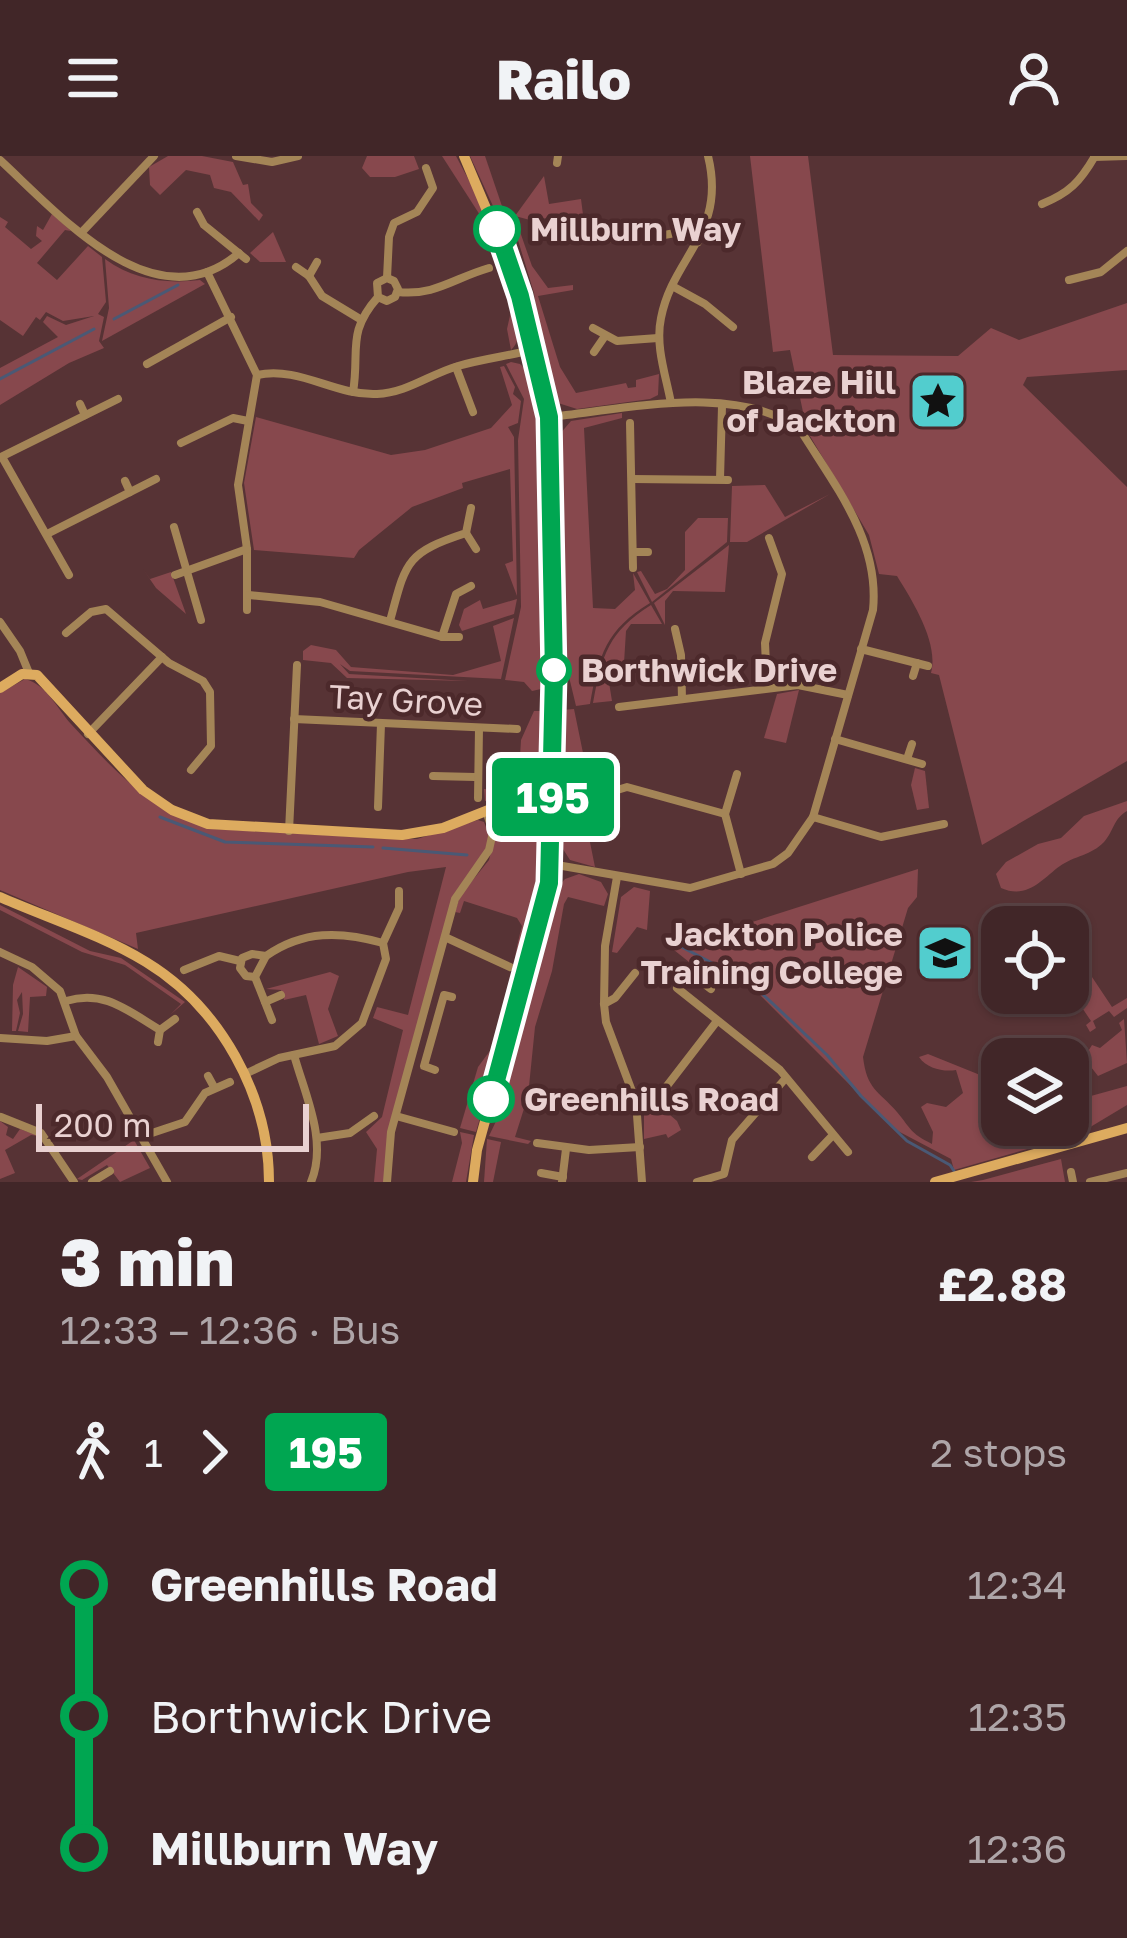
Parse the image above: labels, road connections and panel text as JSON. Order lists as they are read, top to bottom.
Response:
{
  "streets": {
    "street": ["Tay Grove"]
  },
  "places": {
    "other": ["Millburn Way", "Borthwick Drive", "Greenhills Road"],
    "place": ["Blaze Hill of Jackton"],
    "school or university": ["Jackton Police Training College"]
  },
  "lines": ["bus line 195"],
  "scale_bar": "200 m",
  "page": {
    "header": "Railo",
    "on_map": "195",
    "scale": "200 m",
    "heading": ["3 min", "12:33 – 12:36 · Bus", "£2.88"],
    "legs": ["1", "195", "2 stops"],
    "list": [
      {
        "name": "Greenhills Road",
        "value": "12:34"
      },
      {
        "name": "Borthwick Drive",
        "value": "12:35"
      },
      {
        "name": "Millburn Way",
        "value": "12:36"
      }
    ]
  }
}
